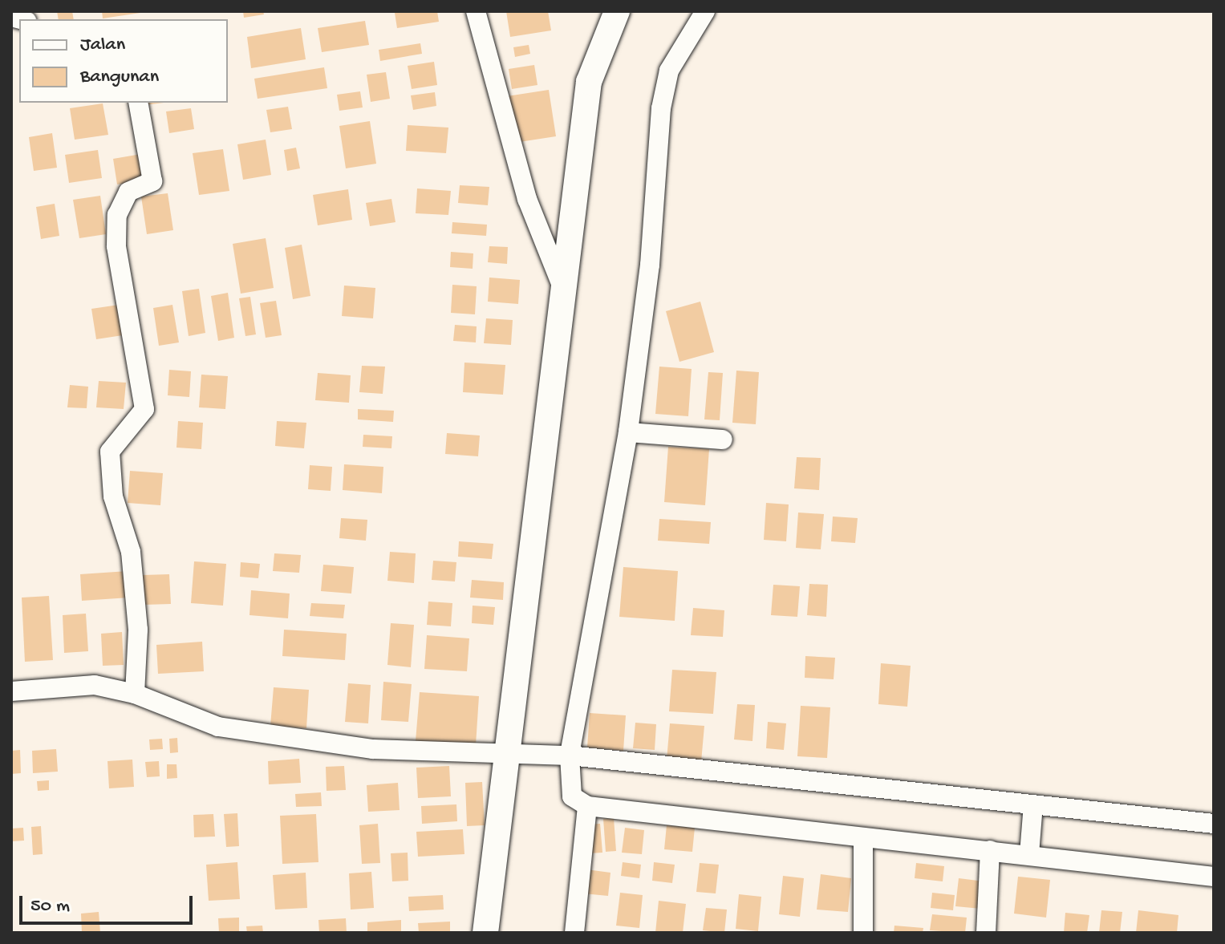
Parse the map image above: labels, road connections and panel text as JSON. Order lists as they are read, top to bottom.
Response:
{
  "legend": ["Jalan", "Bangunan"],
  "scale_bar": "50 m"
}
